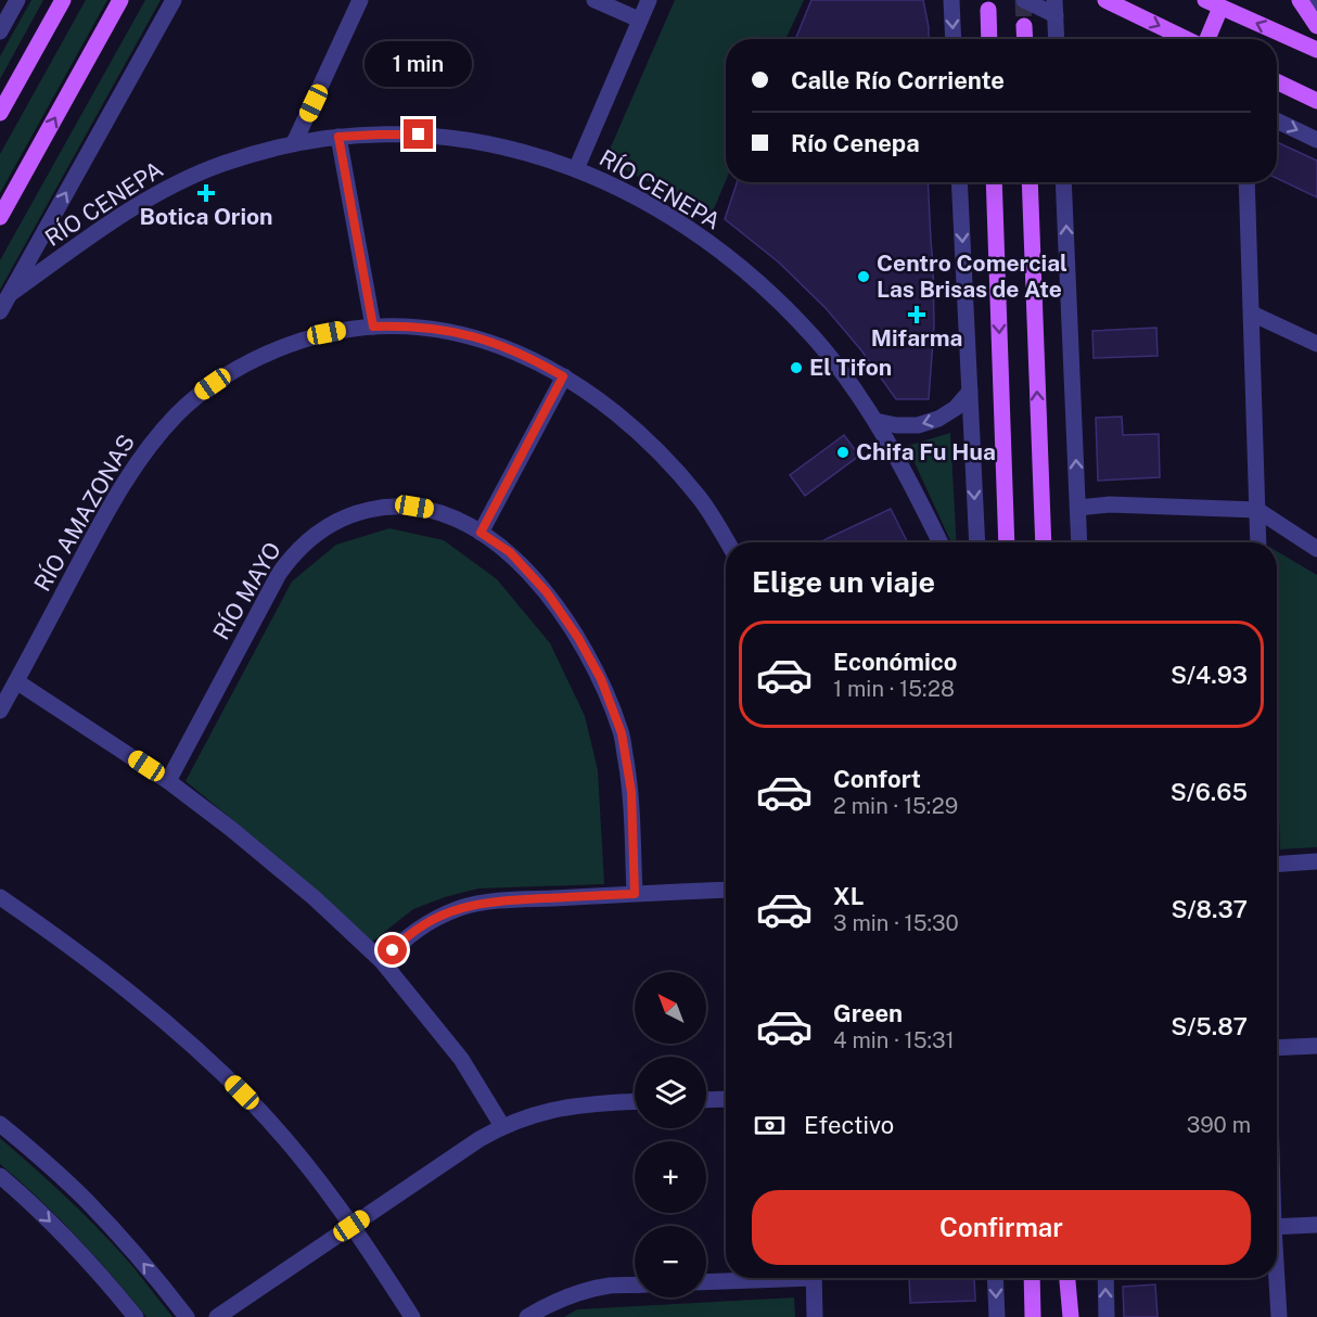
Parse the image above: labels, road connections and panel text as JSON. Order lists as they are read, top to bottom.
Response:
{
  "streets": {
    "street": ["RÍO CENEPA", "RÍO AMAZONAS", "RÍO MAYO"]
  },
  "places": {
    "health": ["Botica Orion", "Mifarma"],
    "other": ["Centro Comercial Las Brisas de Ate", "El Tifon", "Chifa Fu Hua"]
  },
  "north": "top left",
  "page": {
    "banner": ["Calle Río Corriente", "Río Cenepa"],
    "bubble": "1 min",
    "heading": "Elige un viaje",
    "list": [
      {
        "name": "Económico",
        "note": "1 min · 15:28",
        "value": "S/4.93"
      },
      {
        "name": "Confort",
        "note": "2 min · 15:29",
        "value": "S/6.65"
      },
      {
        "name": "XL",
        "note": "3 min · 15:30",
        "value": "S/8.37"
      },
      {
        "name": "Green",
        "note": "4 min · 15:31",
        "value": "S/5.87"
      }
    ],
    "map_buttons": ["+", "−"],
    "pay": ["Efectivo", "390 m"],
    "buttons": "Confirmar"
  }
}
